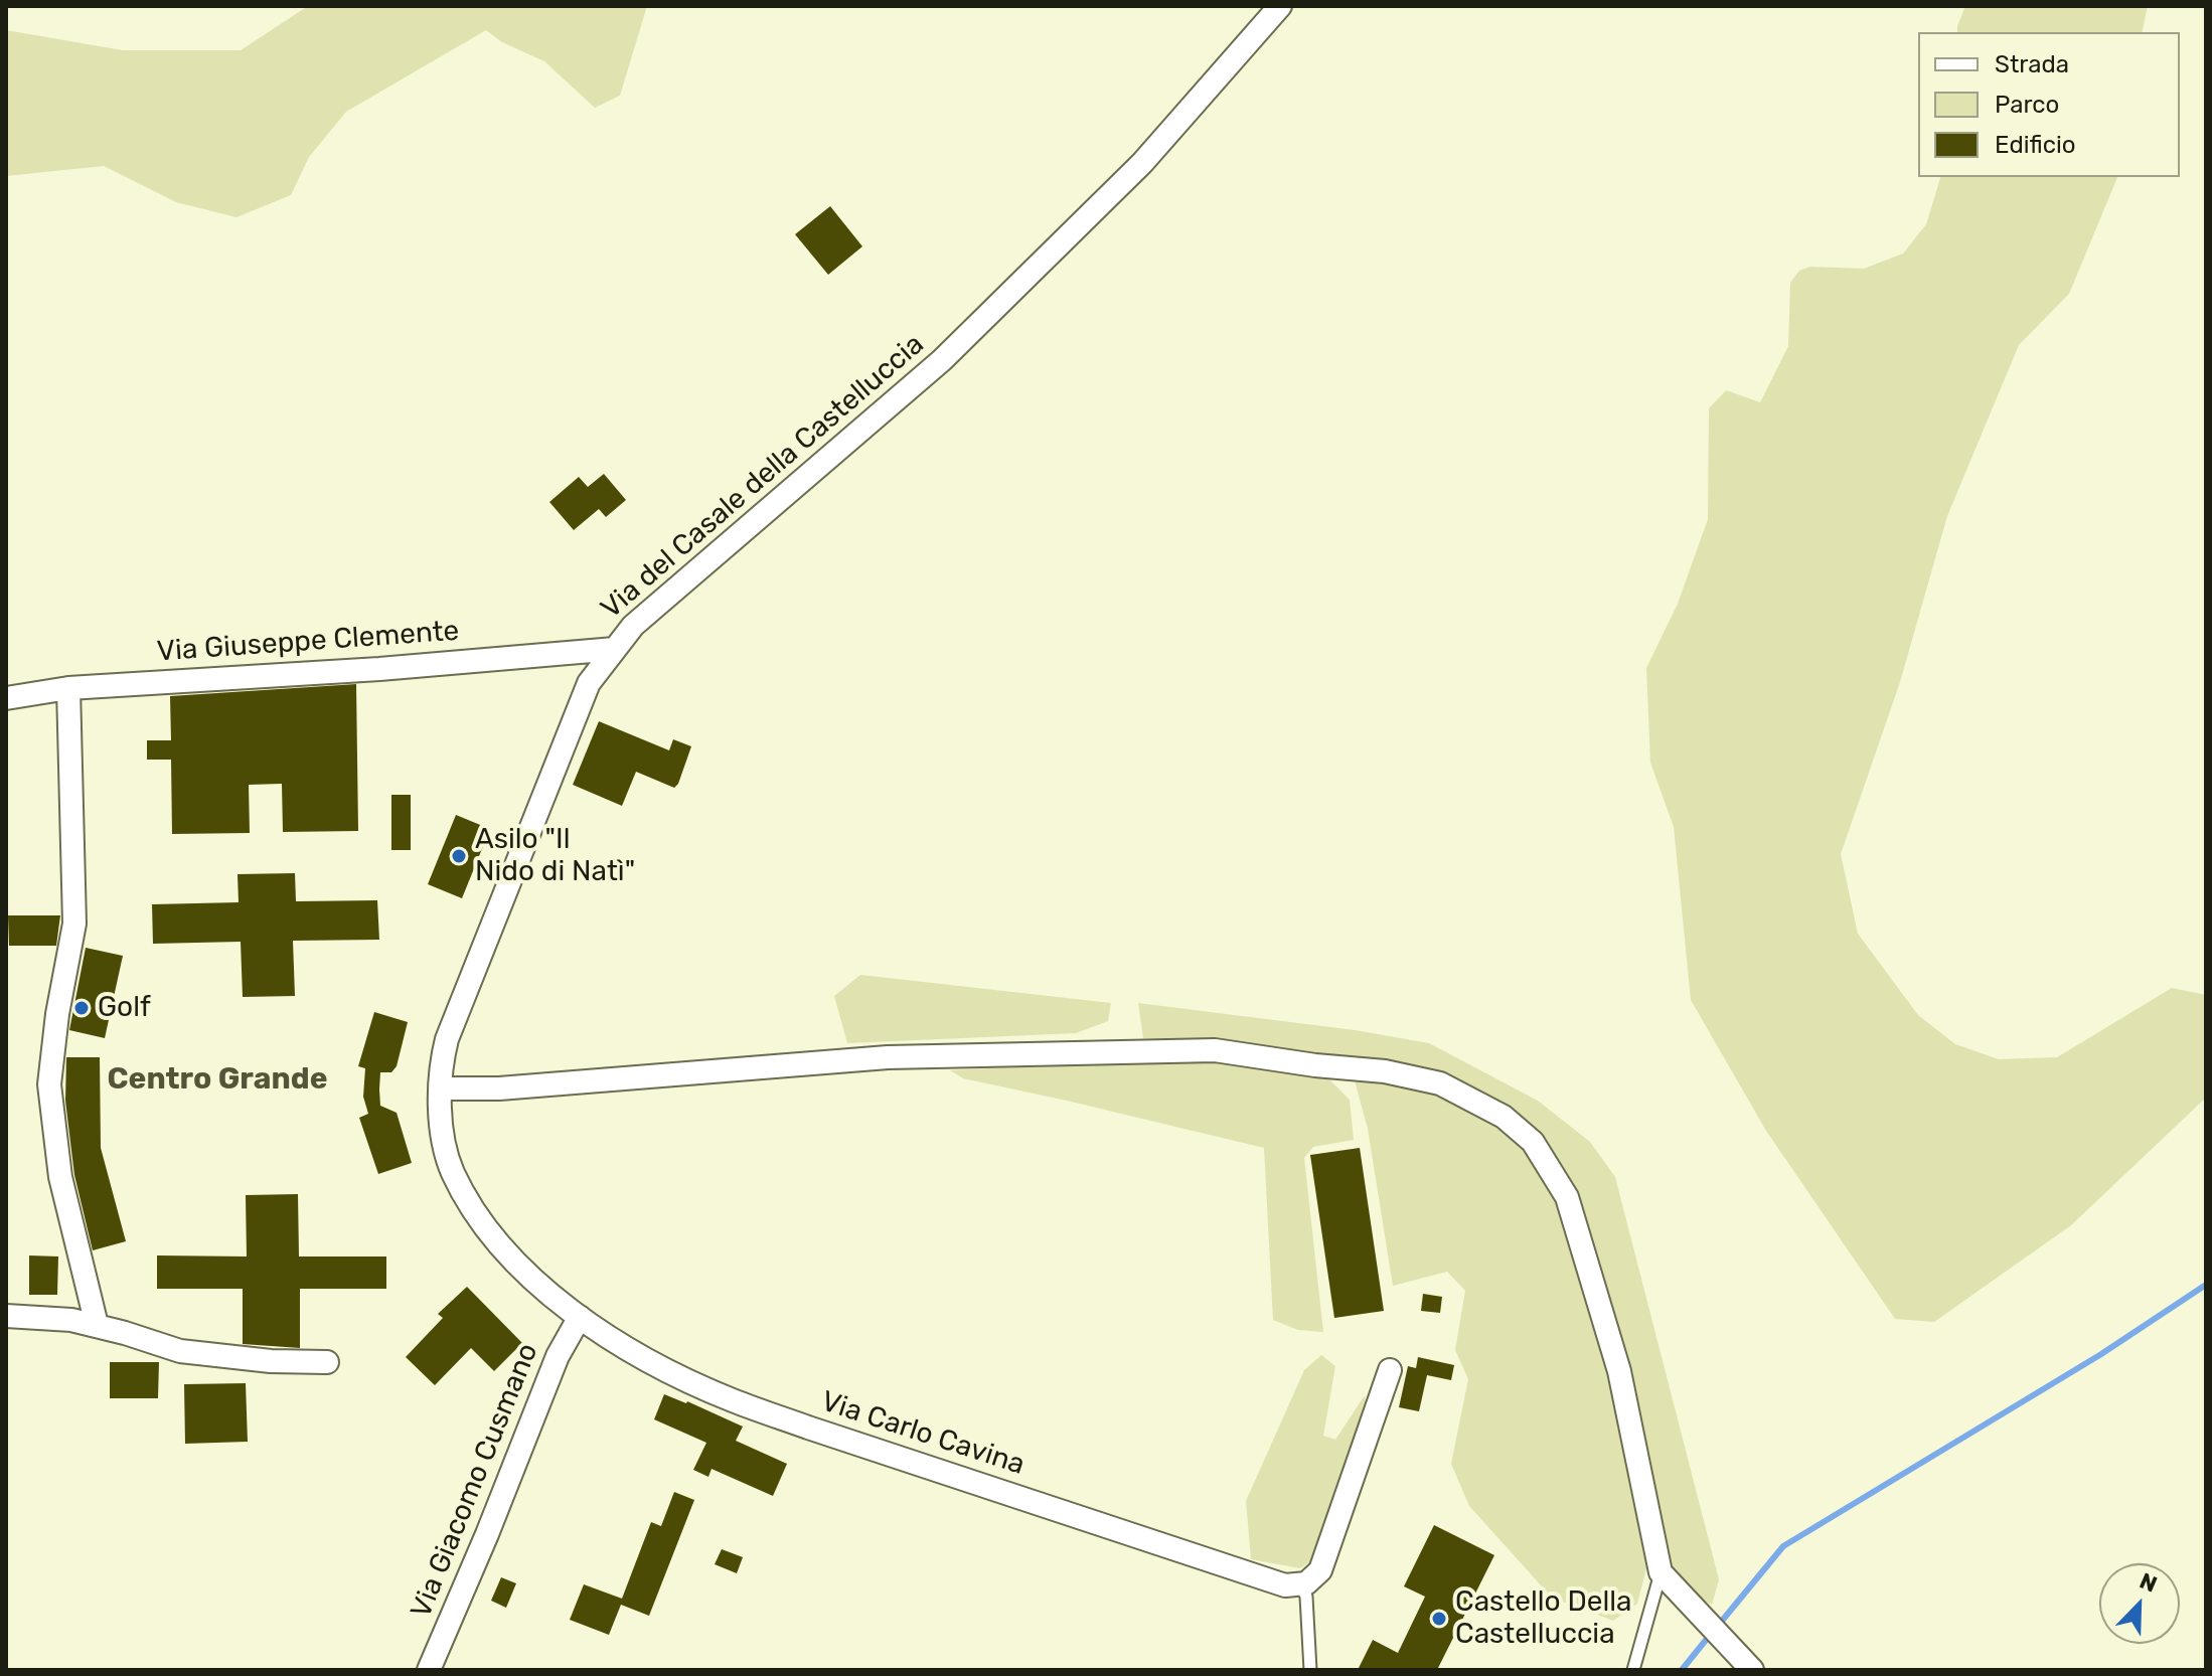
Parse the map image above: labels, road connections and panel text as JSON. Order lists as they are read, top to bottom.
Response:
{
  "streets": {
    "street": [
      "Via del Casale della Castelluccia",
      "Via Giuseppe Clemente",
      "Via Carlo Cavina",
      "Via Giacomo Cusmano"
    ]
  },
  "crossings": [
    ["Via del Casale della Castelluccia", "Via Giuseppe Clemente"],
    ["Via del Casale della Castelluccia", "Via Carlo Cavina"],
    ["Via Carlo Cavina", "Via Giacomo Cusmano"]
  ],
  "districts": ["Centro Grande"],
  "places": ["Asilo \"Il Nido di Natì\"", "Golf", "Castello Della Castelluccia"],
  "legend": ["Strada", "Parco", "Edificio"],
  "north": "top right"
}
